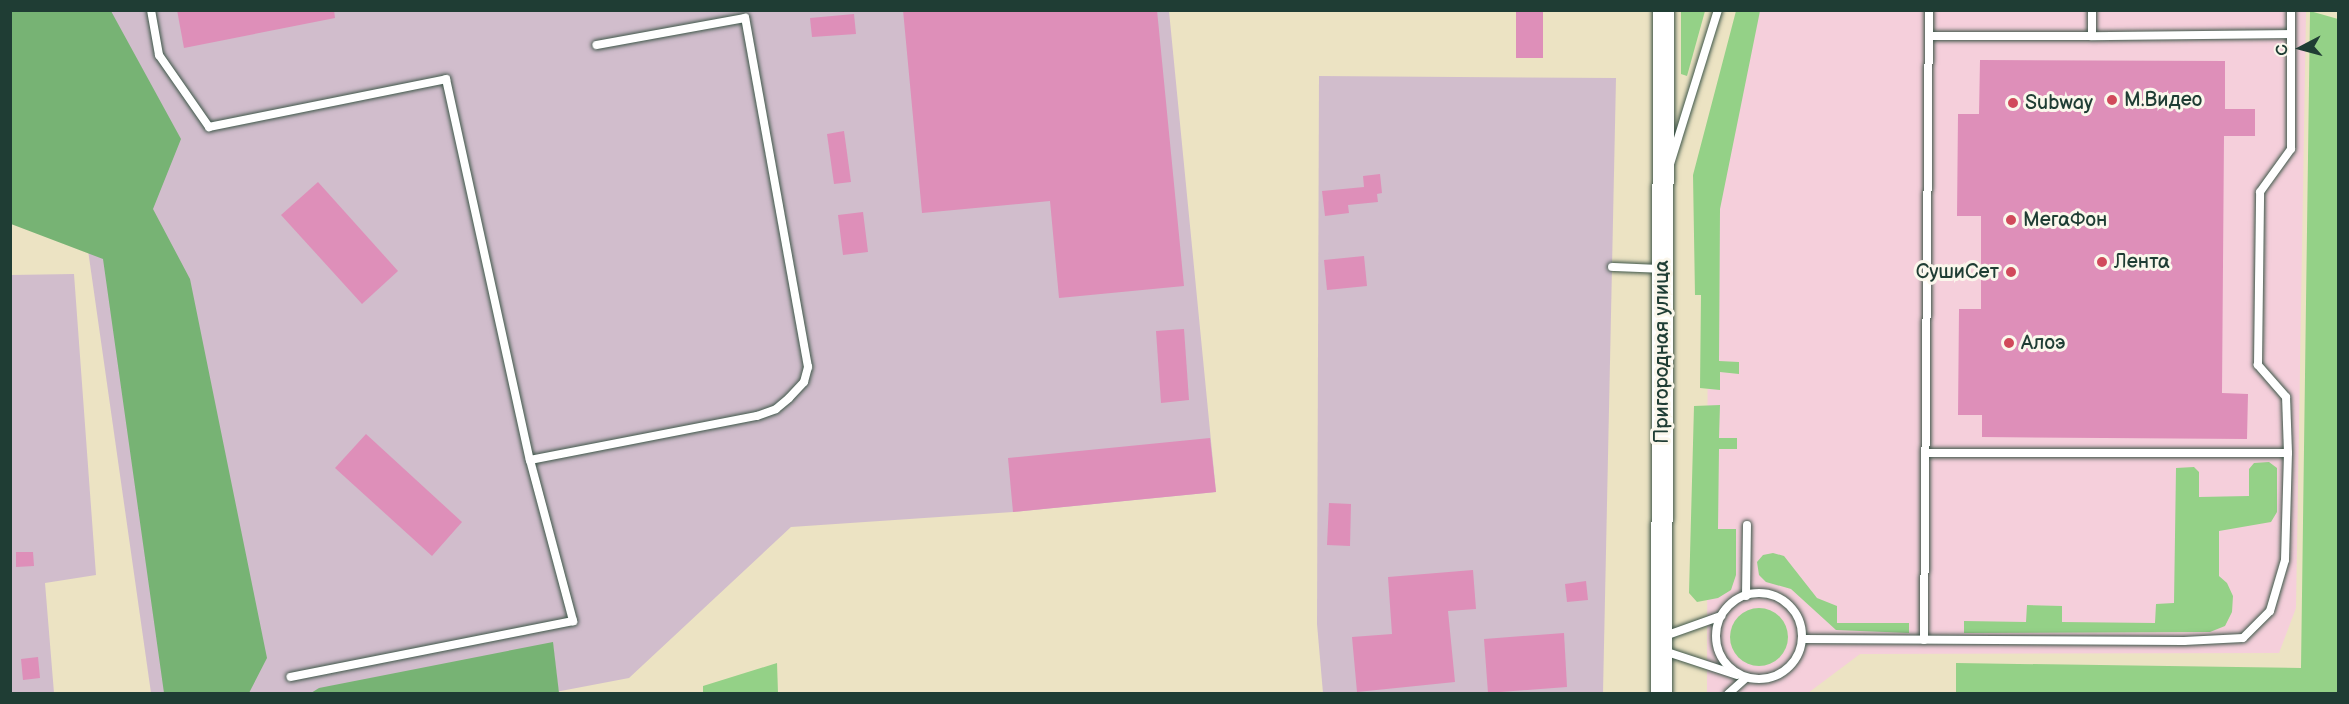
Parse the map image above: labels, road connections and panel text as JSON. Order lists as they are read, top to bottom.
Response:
{
  "streets": {
    "street": ["Пригородная улица"]
  },
  "places": [
    "М.Видео",
    "Subway",
    "МегаФон",
    "Лента",
    "СушиСет",
    "Алоэ"
  ],
  "north": "left"
}
